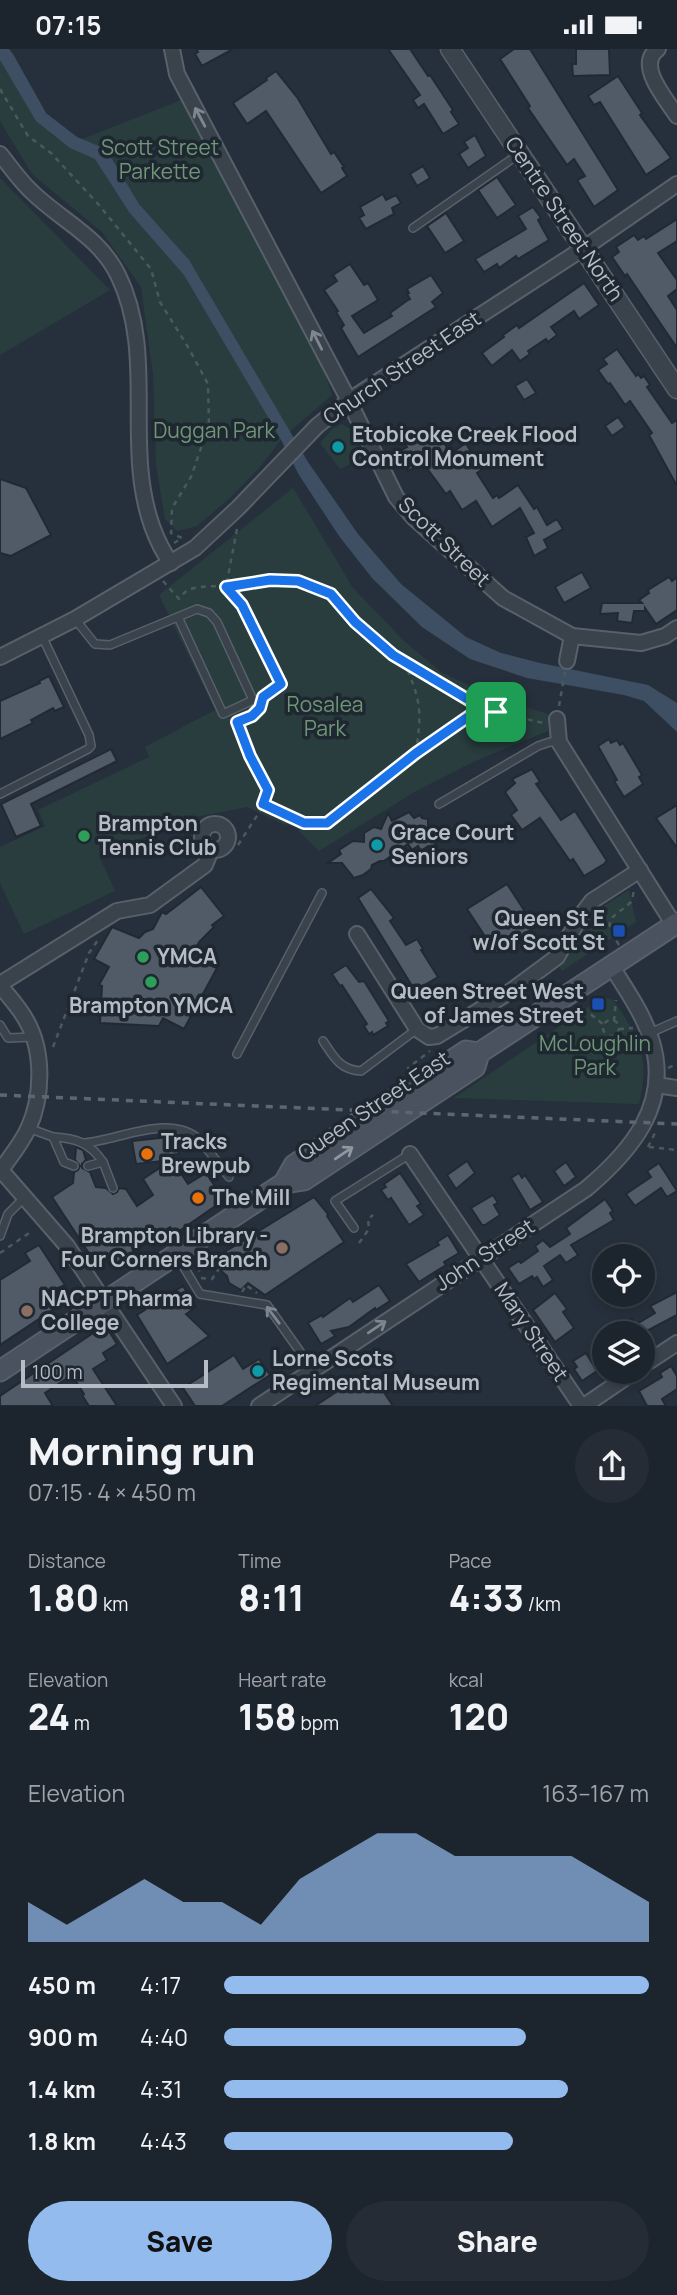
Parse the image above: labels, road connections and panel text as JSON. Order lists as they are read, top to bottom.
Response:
{
  "streets": {
    "main road": ["Queen Street East"],
    "street": [
      "Centre Street North",
      "Church Street East",
      "Scott Street",
      "John Street",
      "Mary Street"
    ]
  },
  "crossings": [
    ["Centre Street North", "Church Street East"],
    ["Church Street East", "Scott Street"],
    ["John Street", "Mary Street"]
  ],
  "one_way": ["Scott Street", "John Street"],
  "parks": [
    "Scott Street Parkette",
    "Duggan Park",
    "Rosalea Park",
    "McLoughlin Park"
  ],
  "places": {
    "other": [
      "Etobicoke Creek Flood Control Monument",
      "Brampton Tennis Club",
      "Grace Court Seniors",
      "YMCA",
      "Brampton YMCA",
      "Tracks Brewpub",
      "The Mill",
      "Brampton Library - Four Corners Branch",
      "NACPT Pharma College",
      "Lorne Scots Regimental Museum"
    ],
    "transit": ["Queen St E w/of Scott St", "Queen Street West of James Street"]
  },
  "scale_bar": "100 m",
  "page": {
    "status": "07:15",
    "scale": "100 m",
    "heading": ["Morning run", "07:15 · 4 × 450 m"],
    "stats": [
      ["Distance", "1.80 km"],
      ["Time", "8:11"],
      ["Pace", "4:33 /km"],
      ["Elevation", "24 m"],
      ["Heart rate", "158 bpm"],
      ["kcal", "120"]
    ],
    "chart": ["Elevation", "163–167 m"],
    "list": [
      {
        "name": "450 m",
        "note": "4:17"
      },
      {
        "name": "900 m",
        "note": "4:40"
      },
      {
        "name": "1.4 km",
        "note": "4:31"
      },
      {
        "name": "1.8 km",
        "note": "4:43"
      }
    ],
    "buttons": ["Save", "Share"]
  }
}
